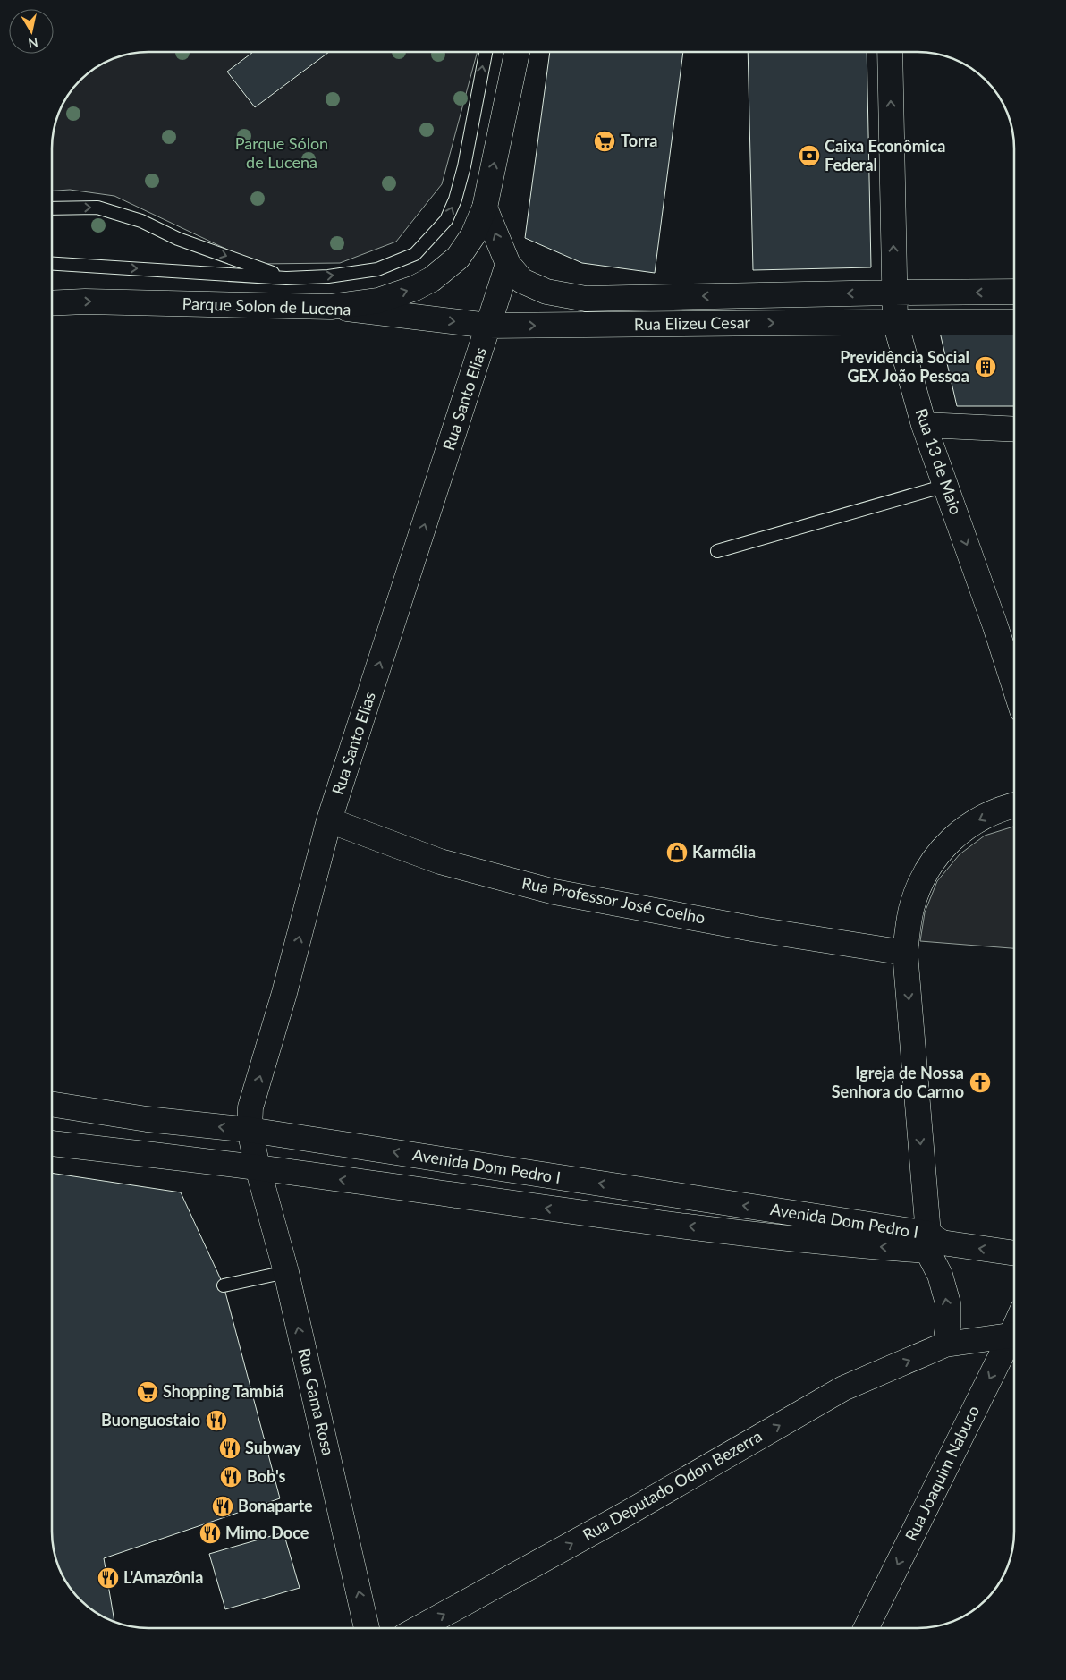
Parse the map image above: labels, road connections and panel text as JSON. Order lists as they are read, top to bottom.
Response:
{
  "streets": {
    "street": [
      "Parque Solon de Lucena",
      "Rua Elizeu Cesar",
      "Rua Santo Elias",
      "Rua 13 de Maio",
      "Rua Professor José Coelho",
      "Avenida Dom Pedro I",
      "Rua Gama Rosa",
      "Rua Joaquim Nabuco",
      "Rua Deputado Odon Bezerra"
    ]
  },
  "crossings": [
    ["Parque Solon de Lucena", "Rua Elizeu Cesar"],
    ["Parque Solon de Lucena", "Rua Santo Elias"],
    ["Rua Elizeu Cesar", "Rua Santo Elias"],
    ["Rua Elizeu Cesar", "Rua 13 de Maio"],
    ["Rua Santo Elias", "Rua Professor José Coelho"],
    ["Rua Santo Elias", "Avenida Dom Pedro I"],
    ["Rua Santo Elias", "Rua Gama Rosa"],
    ["Avenida Dom Pedro I", "Rua Gama Rosa"]
  ],
  "one_way": [
    "Parque Solon de Lucena",
    "Rua Santo Elias",
    "Avenida Dom Pedro I",
    "Rua Gama Rosa",
    "Rua Joaquim Nabuco",
    "Rua Deputado Odon Bezerra"
  ],
  "parks": ["Parque Sólon de Lucena"],
  "places": {
    "supermarket": ["Torra", "Shopping Tambiá"],
    "bank": ["Caixa Econômica Federal"],
    "building": ["Previdência Social GEX João Pessoa"],
    "shop": ["Karmélia"],
    "church": ["Igreja de Nossa Senhora do Carmo"],
    "restaurant": [
      "Buonguostaio",
      "Subway",
      "Bob's",
      "Bonaparte",
      "Mimo Doce",
      "L'Amazônia"
    ]
  },
  "north": "bottom"
}
